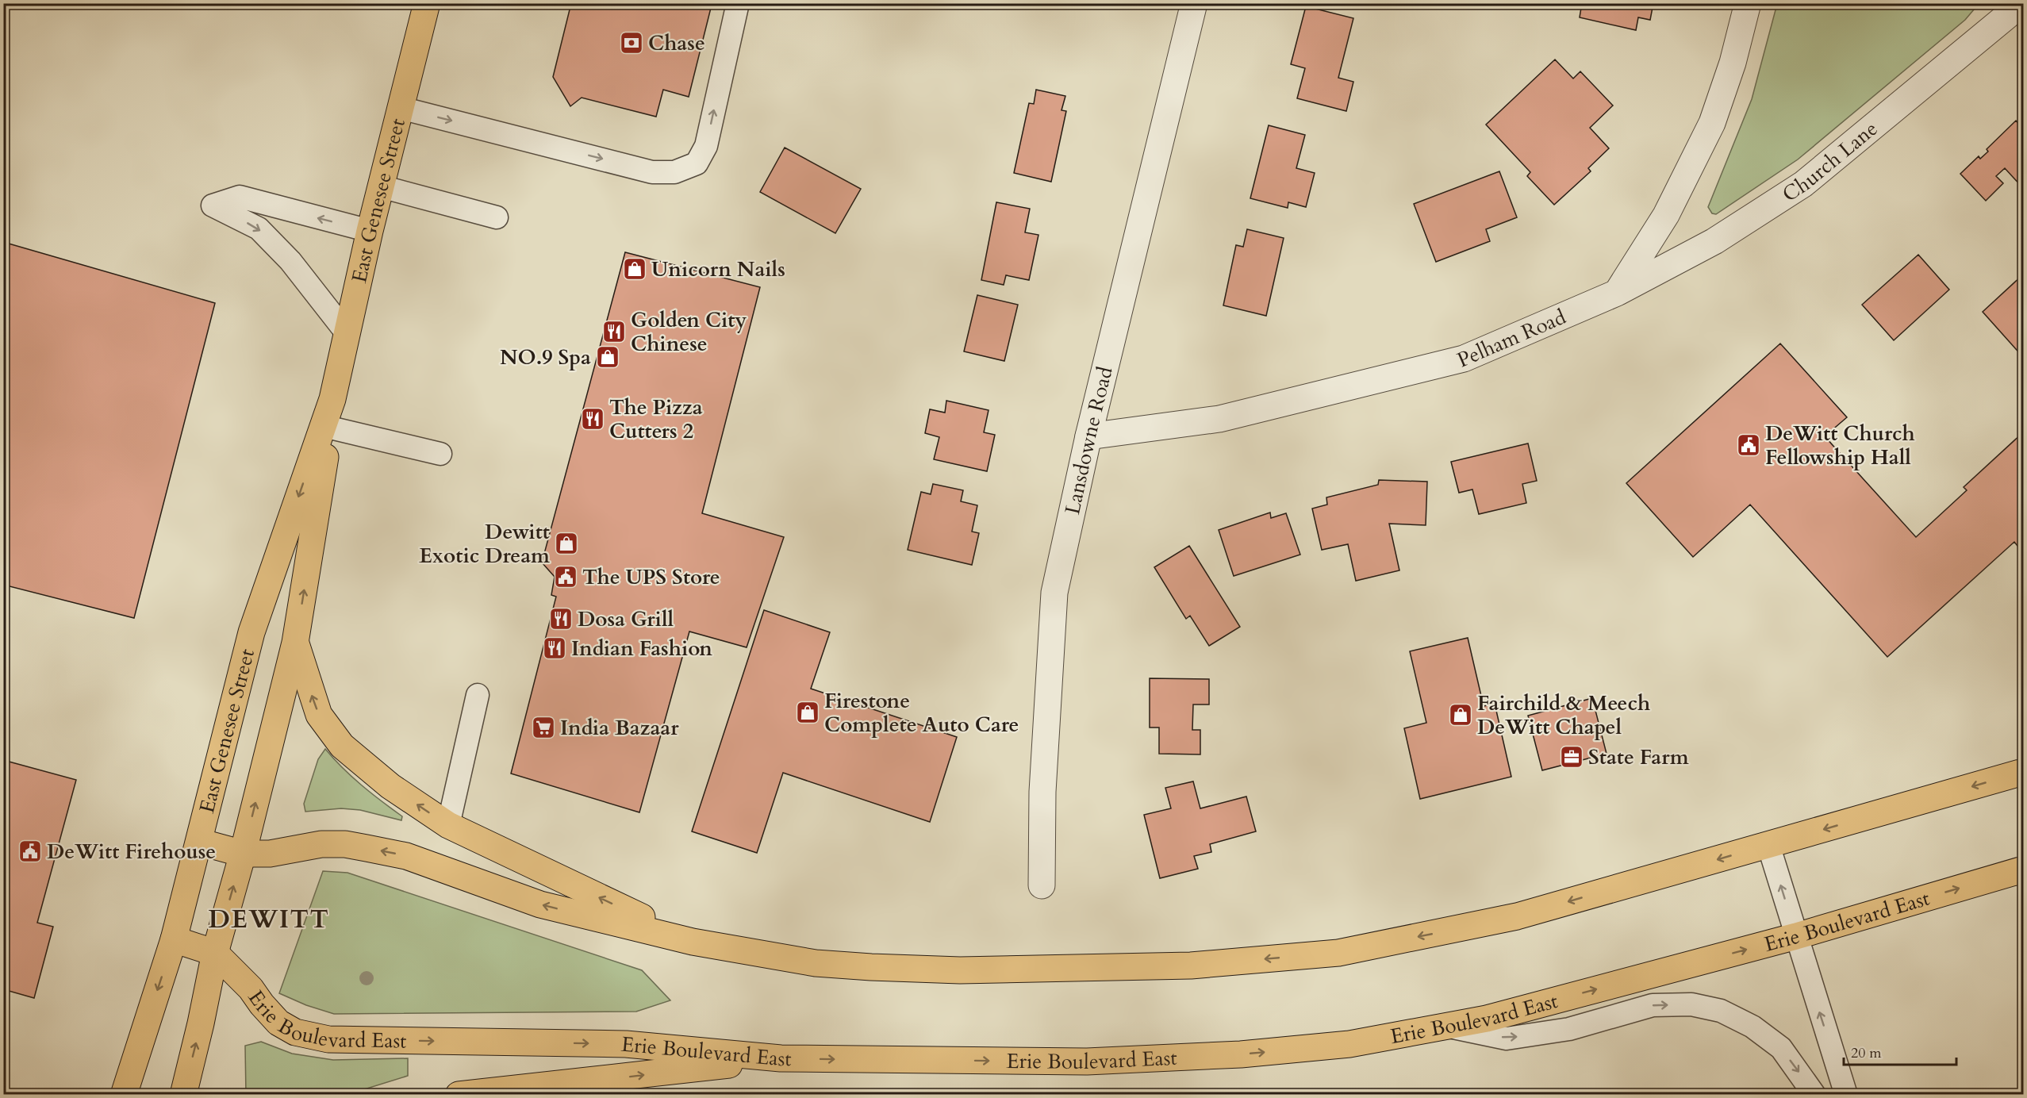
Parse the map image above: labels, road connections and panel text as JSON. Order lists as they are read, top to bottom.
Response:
{
  "streets": {
    "main road": ["East Genesee Street", "Erie Boulevard East"],
    "street": ["Church Lane", "Pelham Road", "Lansdowne Road"]
  },
  "crossings": [
    ["Church Lane", "Pelham Road"],
    ["East Genesee Street", "Erie Boulevard East"],
    ["Pelham Road", "Lansdowne Road"]
  ],
  "districts": ["DEWITT"],
  "places": {
    "bank": ["Chase"],
    "shop": [
      "Unicorn Nails",
      "NO.9 Spa",
      "Dewitt Exotic Dream",
      "Firestone Complete Auto Care",
      "Fairchild & Meech DeWitt Chapel"
    ],
    "restaurant": [
      "Golden City Chinese",
      "The Pizza Cutters 2",
      "Dosa Grill",
      "Indian Fashion"
    ],
    "public building": ["DeWitt Church Fellowship Hall", "The UPS Store", "DeWitt Firehouse"],
    "supermarket": ["India Bazaar"],
    "office": ["State Farm"]
  },
  "scale_bar": "20 m"
}
